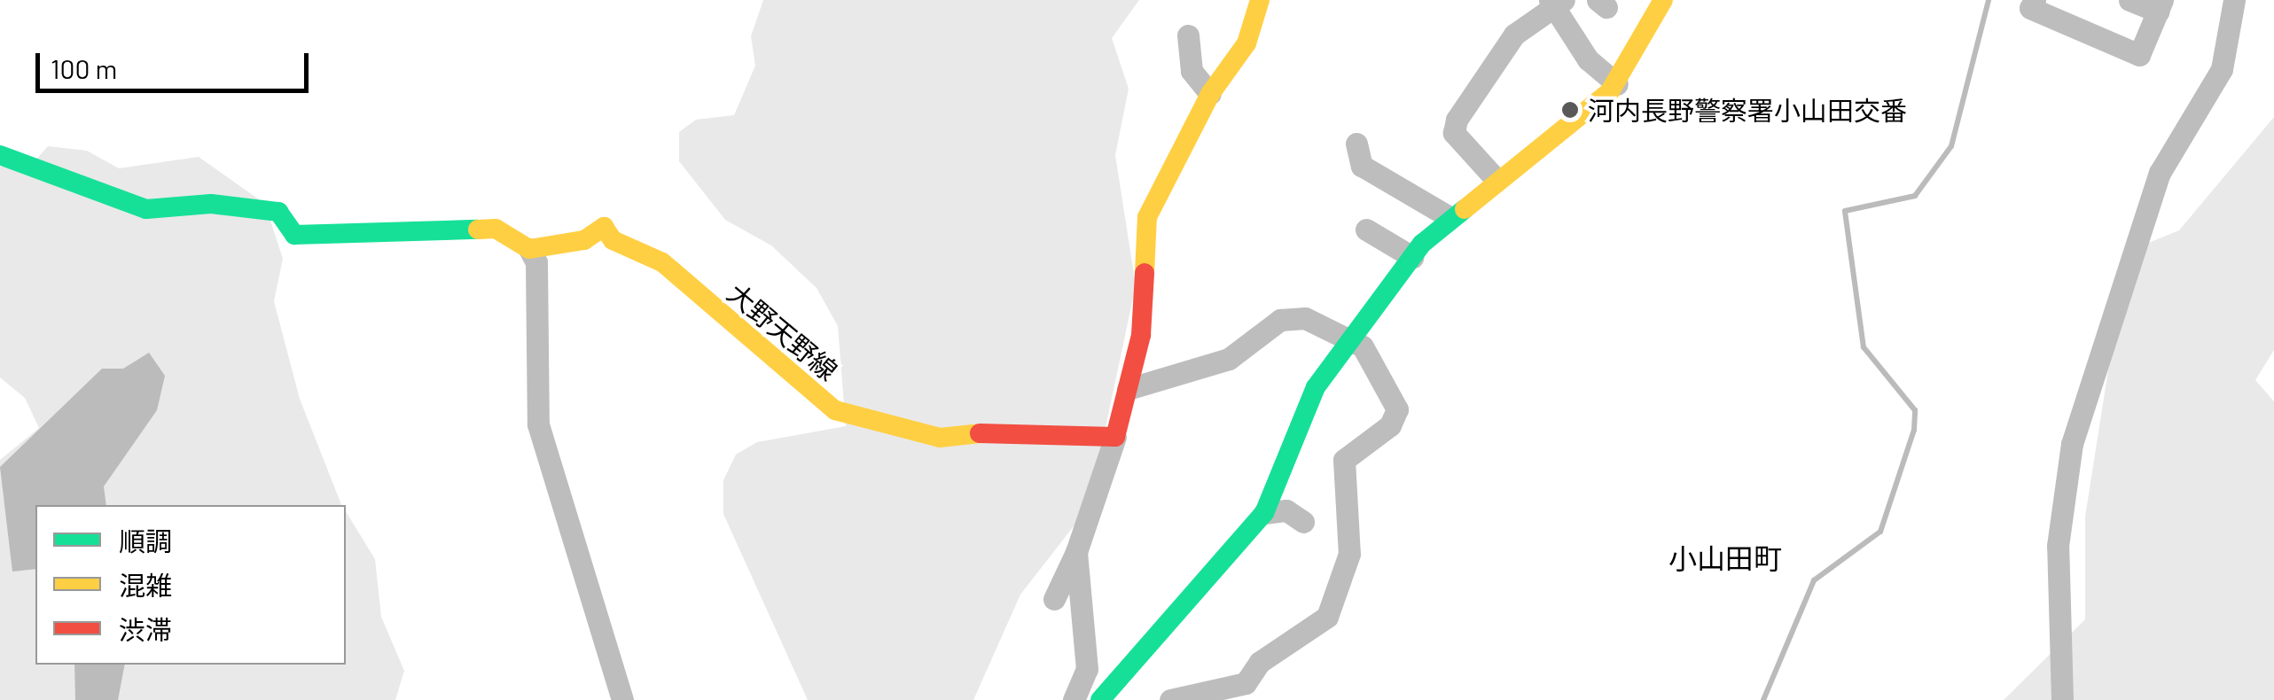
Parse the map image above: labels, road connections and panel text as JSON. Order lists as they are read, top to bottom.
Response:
{
  "streets": {
    "main road": ["大野天野線"]
  },
  "districts": ["小山田町"],
  "places": ["河内長野警察署小山田交番"],
  "legend": ["順調", "混雑", "渋滞"],
  "scale_bar": "100 m"
}
